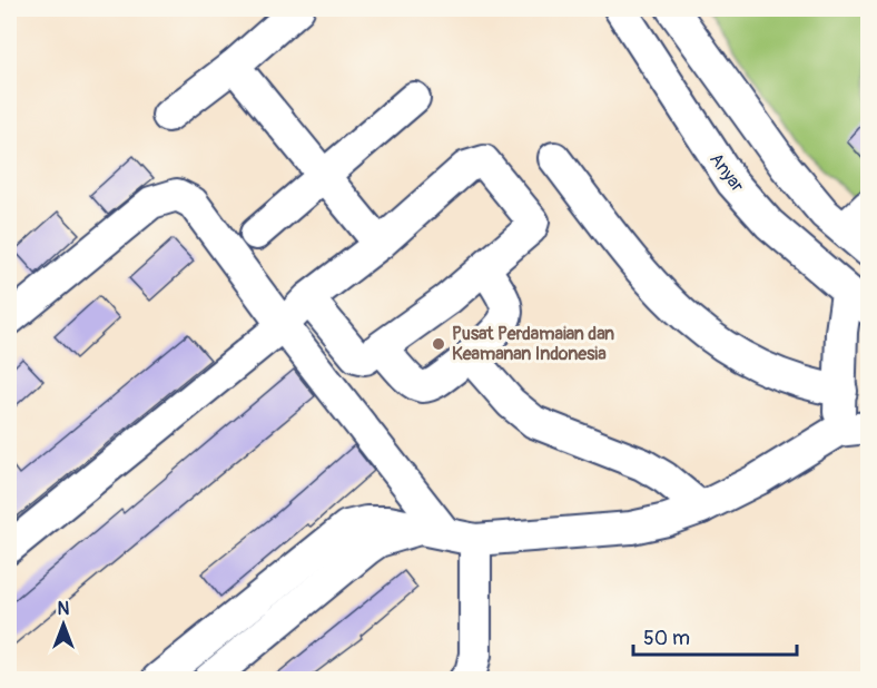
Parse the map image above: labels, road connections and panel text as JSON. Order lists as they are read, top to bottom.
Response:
{
  "streets": {
    "street": ["Anyar"]
  },
  "places": ["Pusat Perdamaian dan Keamanan Indonesia"],
  "scale_bar": "50 m",
  "north": "top"
}
